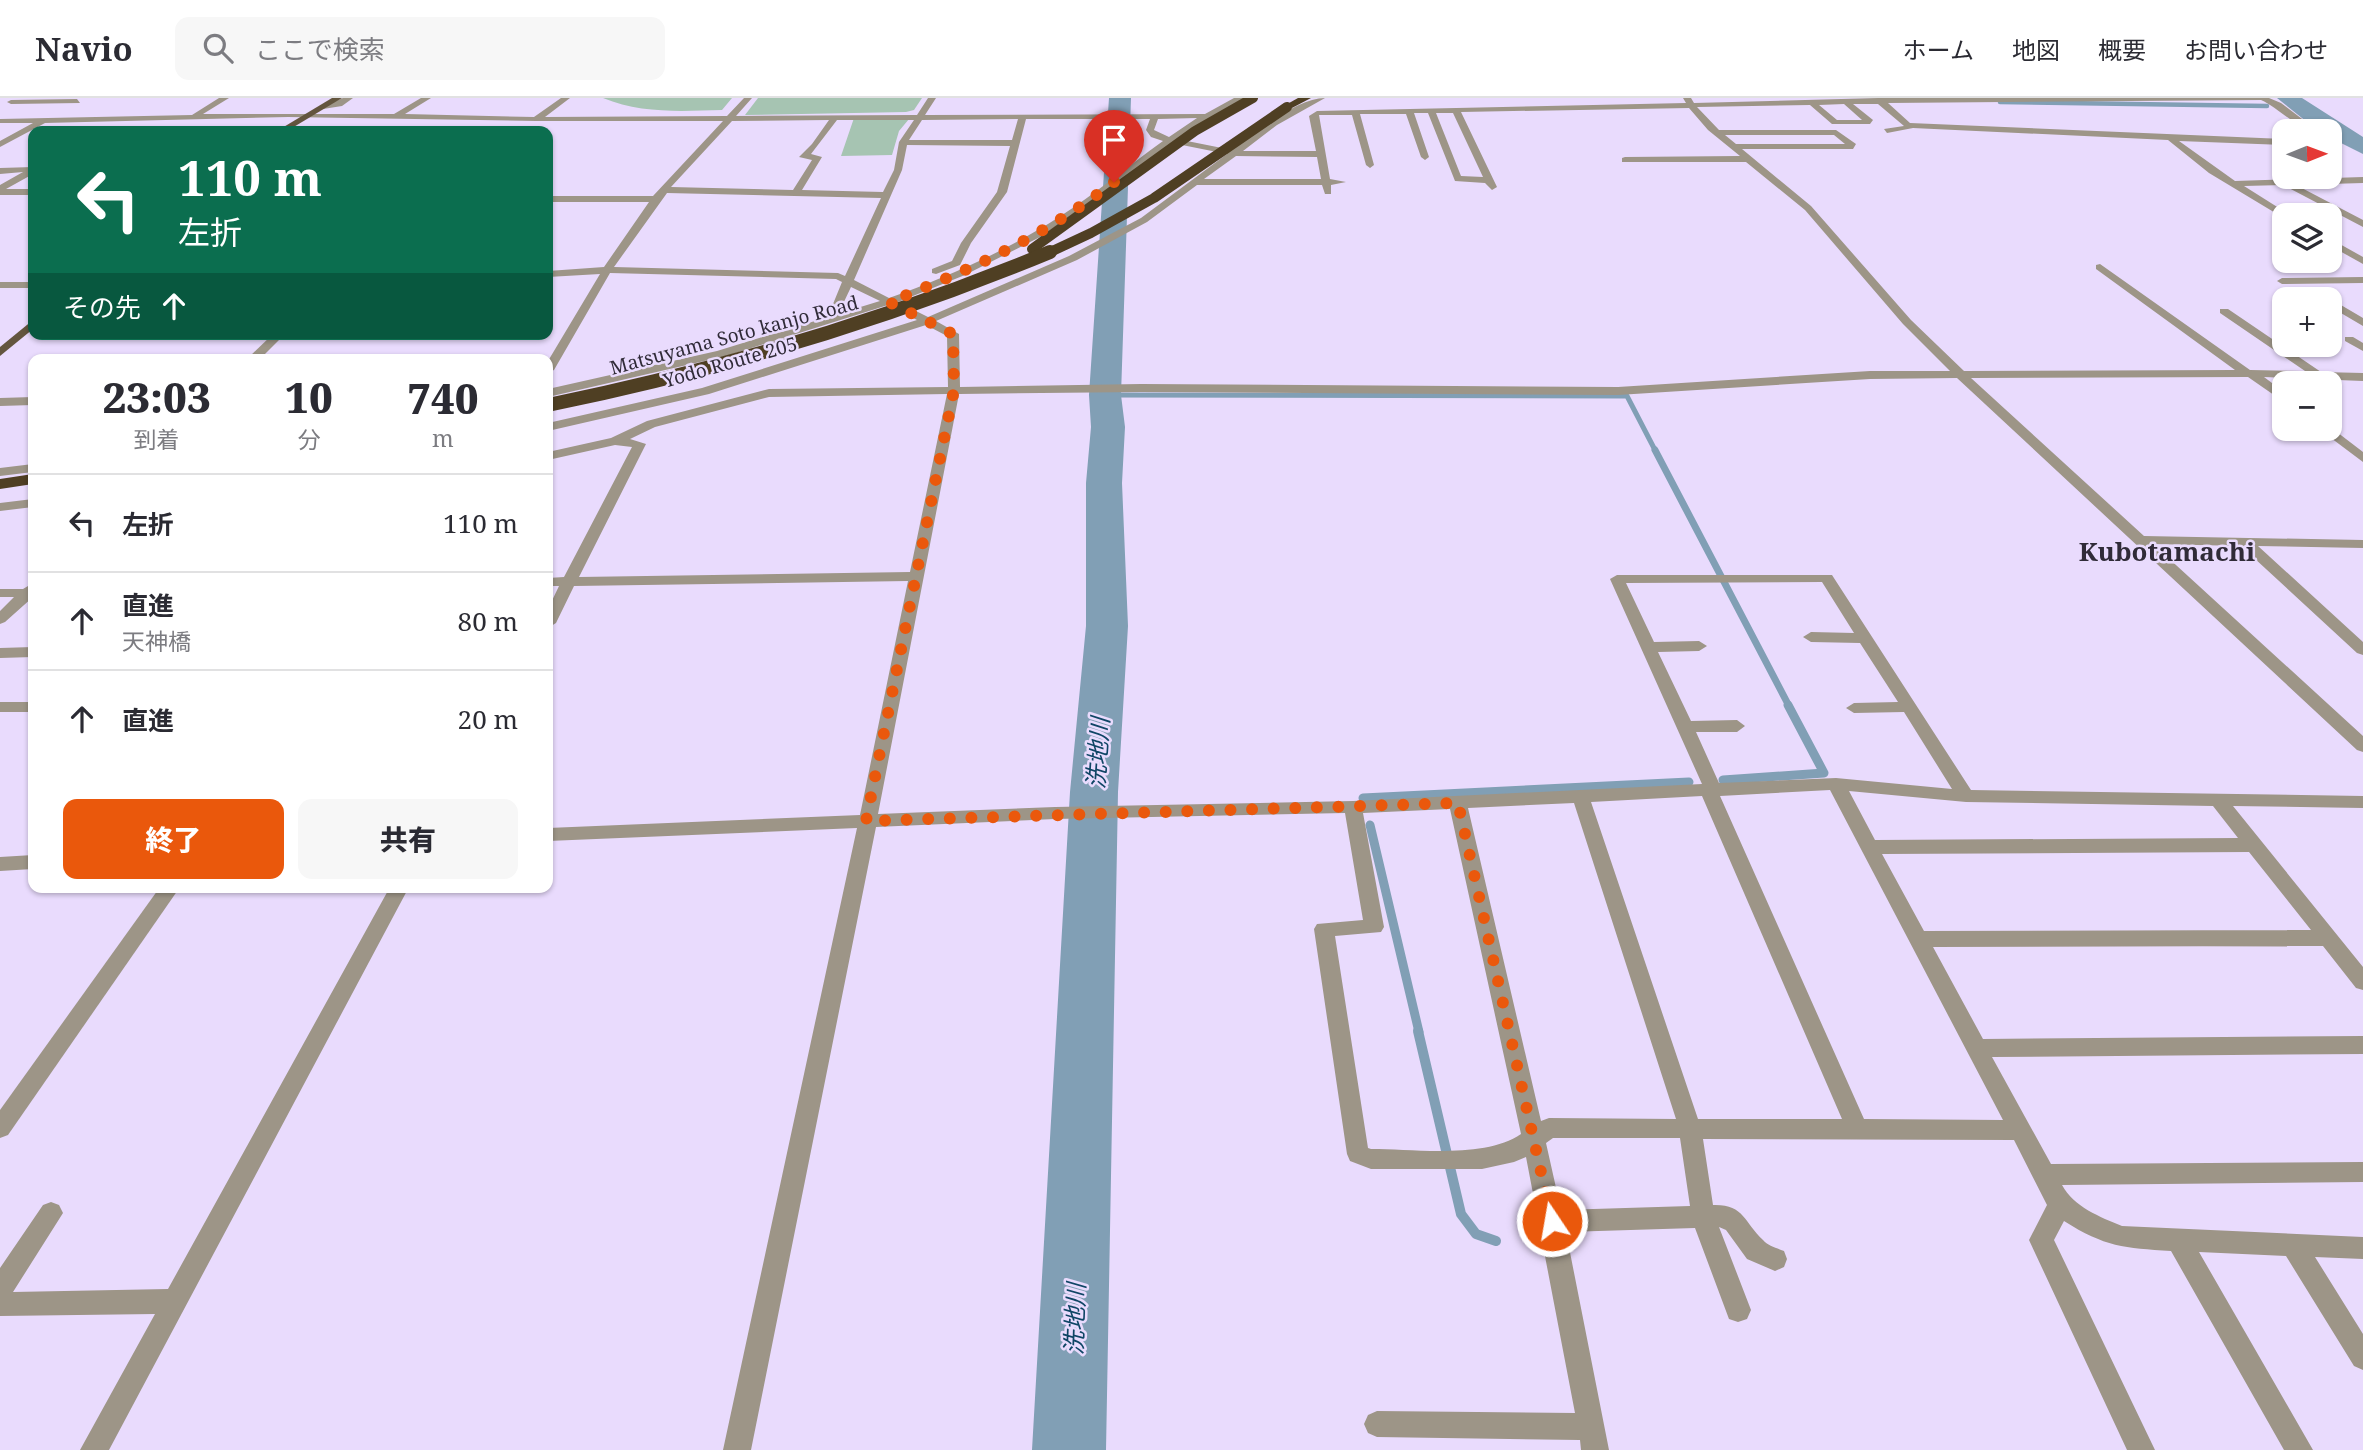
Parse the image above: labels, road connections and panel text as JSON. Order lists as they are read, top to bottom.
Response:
{
  "streets": {
    "highway": ["Matsuyama Soto kanjo Road"],
    "street": ["Yodo Route 205"]
  },
  "districts": ["Kubotamachi"],
  "water": ["洗地川"],
  "north": "right",
  "page": {
    "header": "Navio",
    "search": "ここで検索",
    "nav": [
      "ホーム",
      "地図",
      "概要",
      "お問い合わせ"
    ],
    "map_buttons": ["+", "−"],
    "turn": ["110 m", "左折"],
    "then": "その先",
    "eta": [
      "23:03",
      "到着",
      "10",
      "分",
      "740",
      "m"
    ],
    "list": [
      {
        "name": "左折",
        "value": "110 m"
      },
      {
        "name": "直進",
        "note": "天神橋",
        "value": "80 m"
      },
      {
        "name": "直進",
        "value": "20 m"
      }
    ],
    "buttons": ["終了", "共有"]
  }
}
